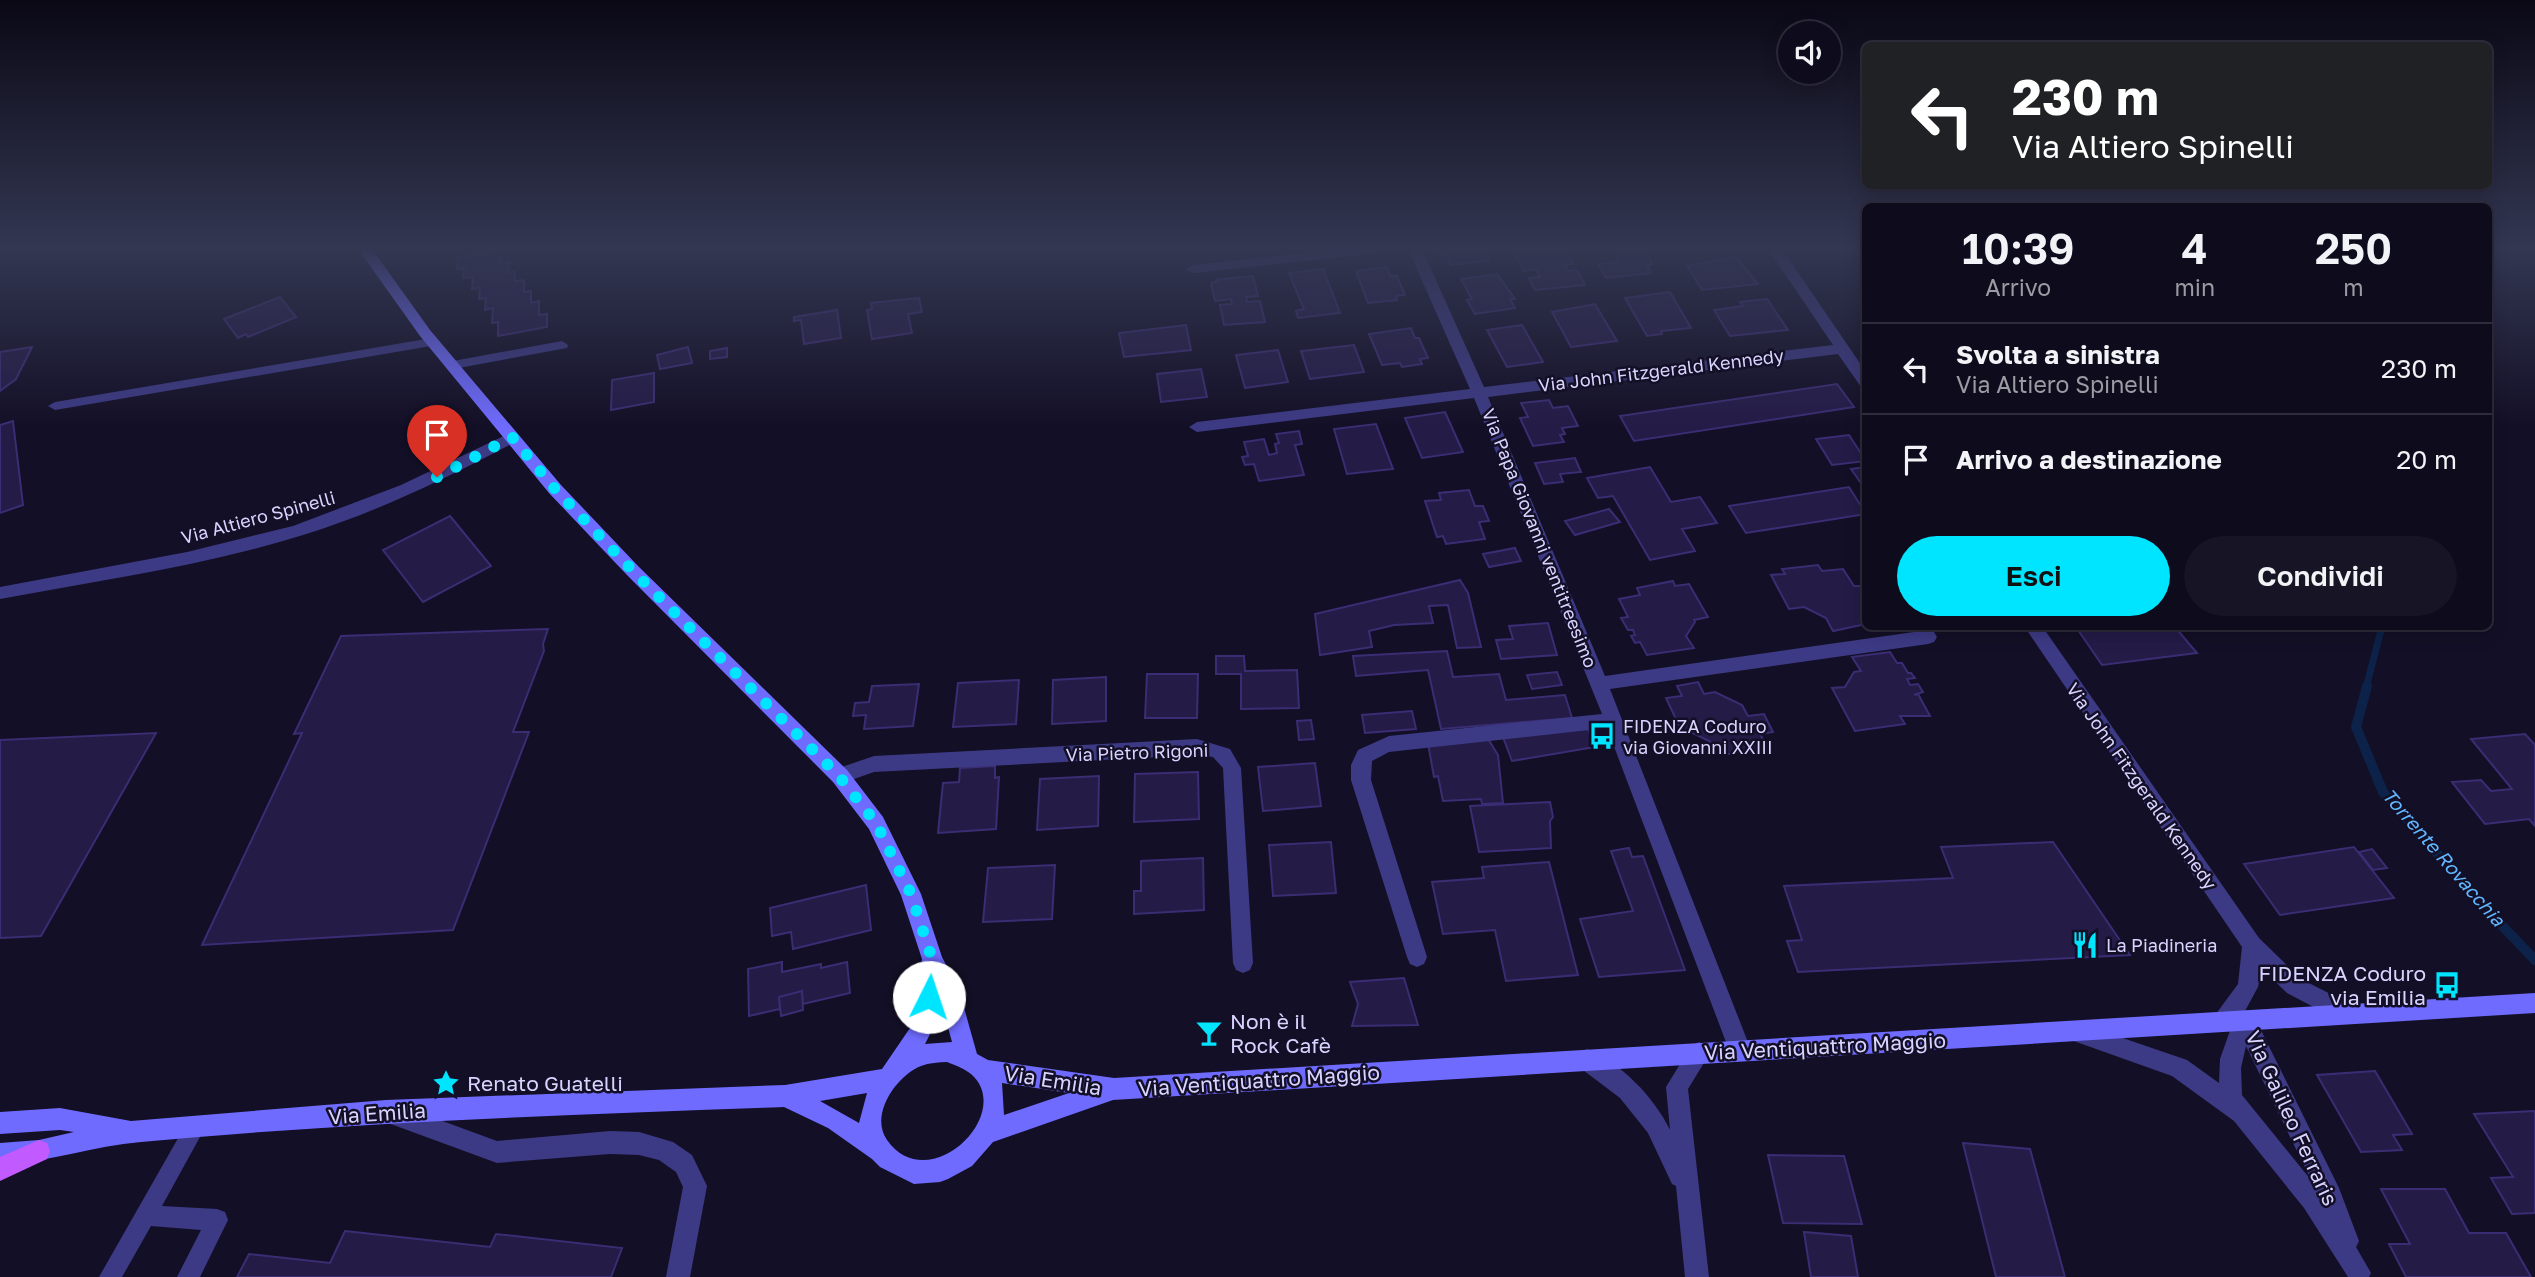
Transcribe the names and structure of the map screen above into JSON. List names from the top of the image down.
{
  "streets": {
    "main road": ["Via Ventiquattro Maggio", "Via Emilia"],
    "street": [
      "Via John Fitzgerald Kennedy",
      "Via Altiero Spinelli",
      "Via Papa Giovanni ventitreesimo",
      "Via Pietro Rigoni",
      "Via Galileo Ferraris"
    ]
  },
  "crossings": [
    ["Via John Fitzgerald Kennedy", "Via Papa Giovanni ventitreesimo"],
    ["Via John Fitzgerald Kennedy", "Via Ventiquattro Maggio"],
    ["Via Papa Giovanni ventitreesimo", "Via Ventiquattro Maggio"],
    ["Via Ventiquattro Maggio", "Via Emilia"],
    ["Via Ventiquattro Maggio", "Via Galileo Ferraris"]
  ],
  "water": ["Torrente Rovacchia"],
  "places": {
    "bus stop": ["FIDENZA Coduro via Giovanni XXIII", "FIDENZA Coduro via Emilia"],
    "restaurant": ["La Piadineria"],
    "bar": ["Non è il Rock Cafè"],
    "place": ["Renato Guatelli"]
  },
  "page": {
    "turn": ["230 m", "Via Altiero Spinelli"],
    "eta": [
      "10:39",
      "Arrivo",
      "4",
      "min",
      "250",
      "m"
    ],
    "list": [
      {
        "name": "Svolta a sinistra",
        "note": "Via Altiero Spinelli",
        "value": "230 m"
      },
      {
        "name": "Arrivo a destinazione",
        "value": "20 m"
      }
    ],
    "buttons": ["Esci", "Condividi"]
  }
}
